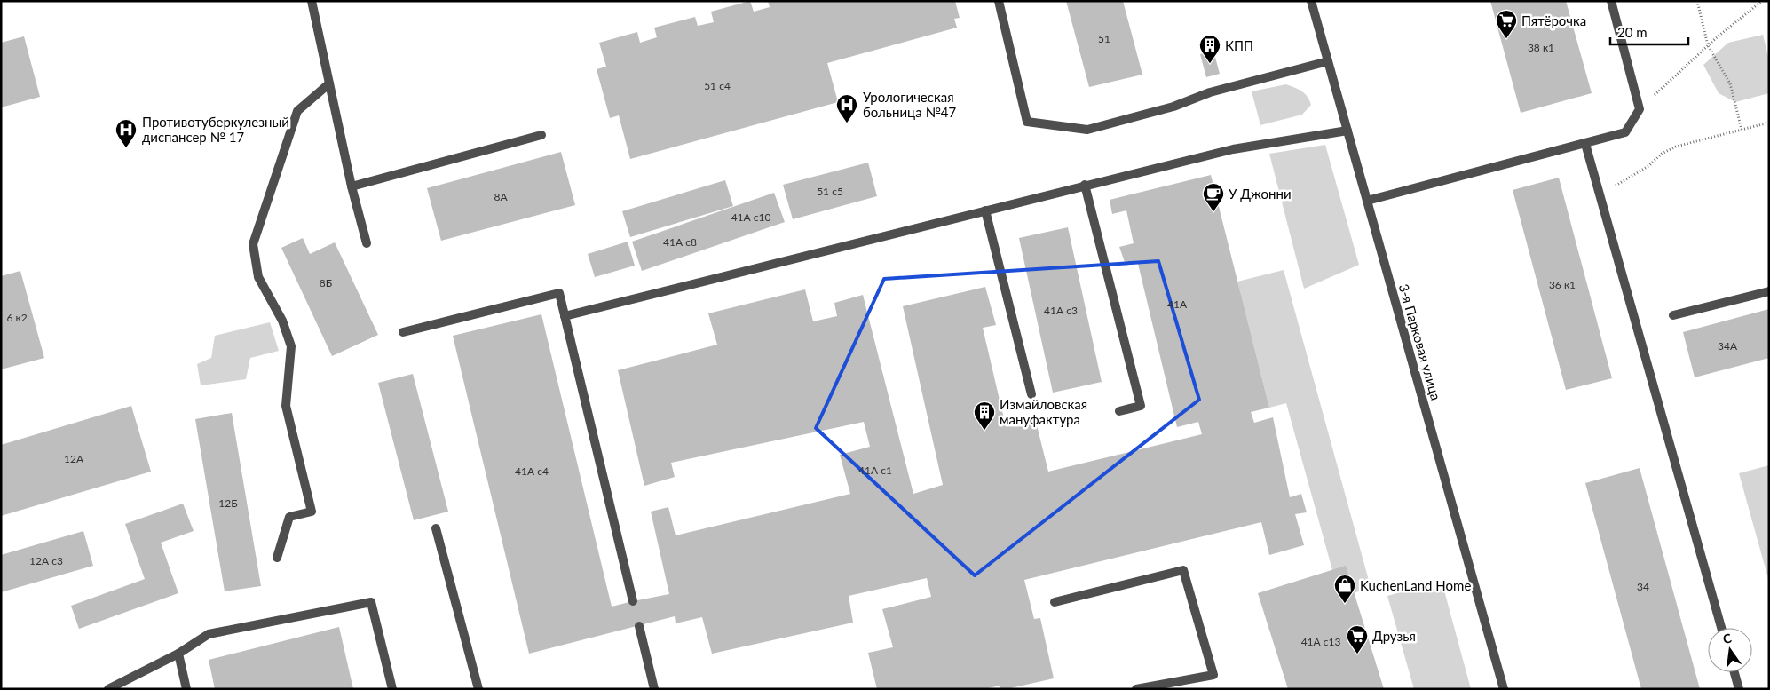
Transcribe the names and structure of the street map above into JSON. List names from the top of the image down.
{
  "streets": {
    "street": ["3-я Парковая улица"]
  },
  "places": {
    "supermarket": ["Пятёрочка", "Друзья"],
    "building": ["КПП", "Измайловская мануфактура"],
    "hospital": ["Урологическая больница №47", "Противотуберкулезный диспансер № 17"],
    "cafe": ["У Джонни"],
    "shop": ["KuchenLand Home"]
  },
  "house_numbers": [
    "51",
    "38 к1",
    "51 с4",
    "51 с5",
    "8А",
    "41А с10",
    "41А с8",
    "8Б",
    "36 к1",
    "41А",
    "41А с3",
    "6 к2",
    "34А",
    "12А",
    "41А с1",
    "41А с4",
    "12Б",
    "12А с3",
    "34",
    "41А с13"
  ],
  "scale_bar": "20 m",
  "north": "top"
}
